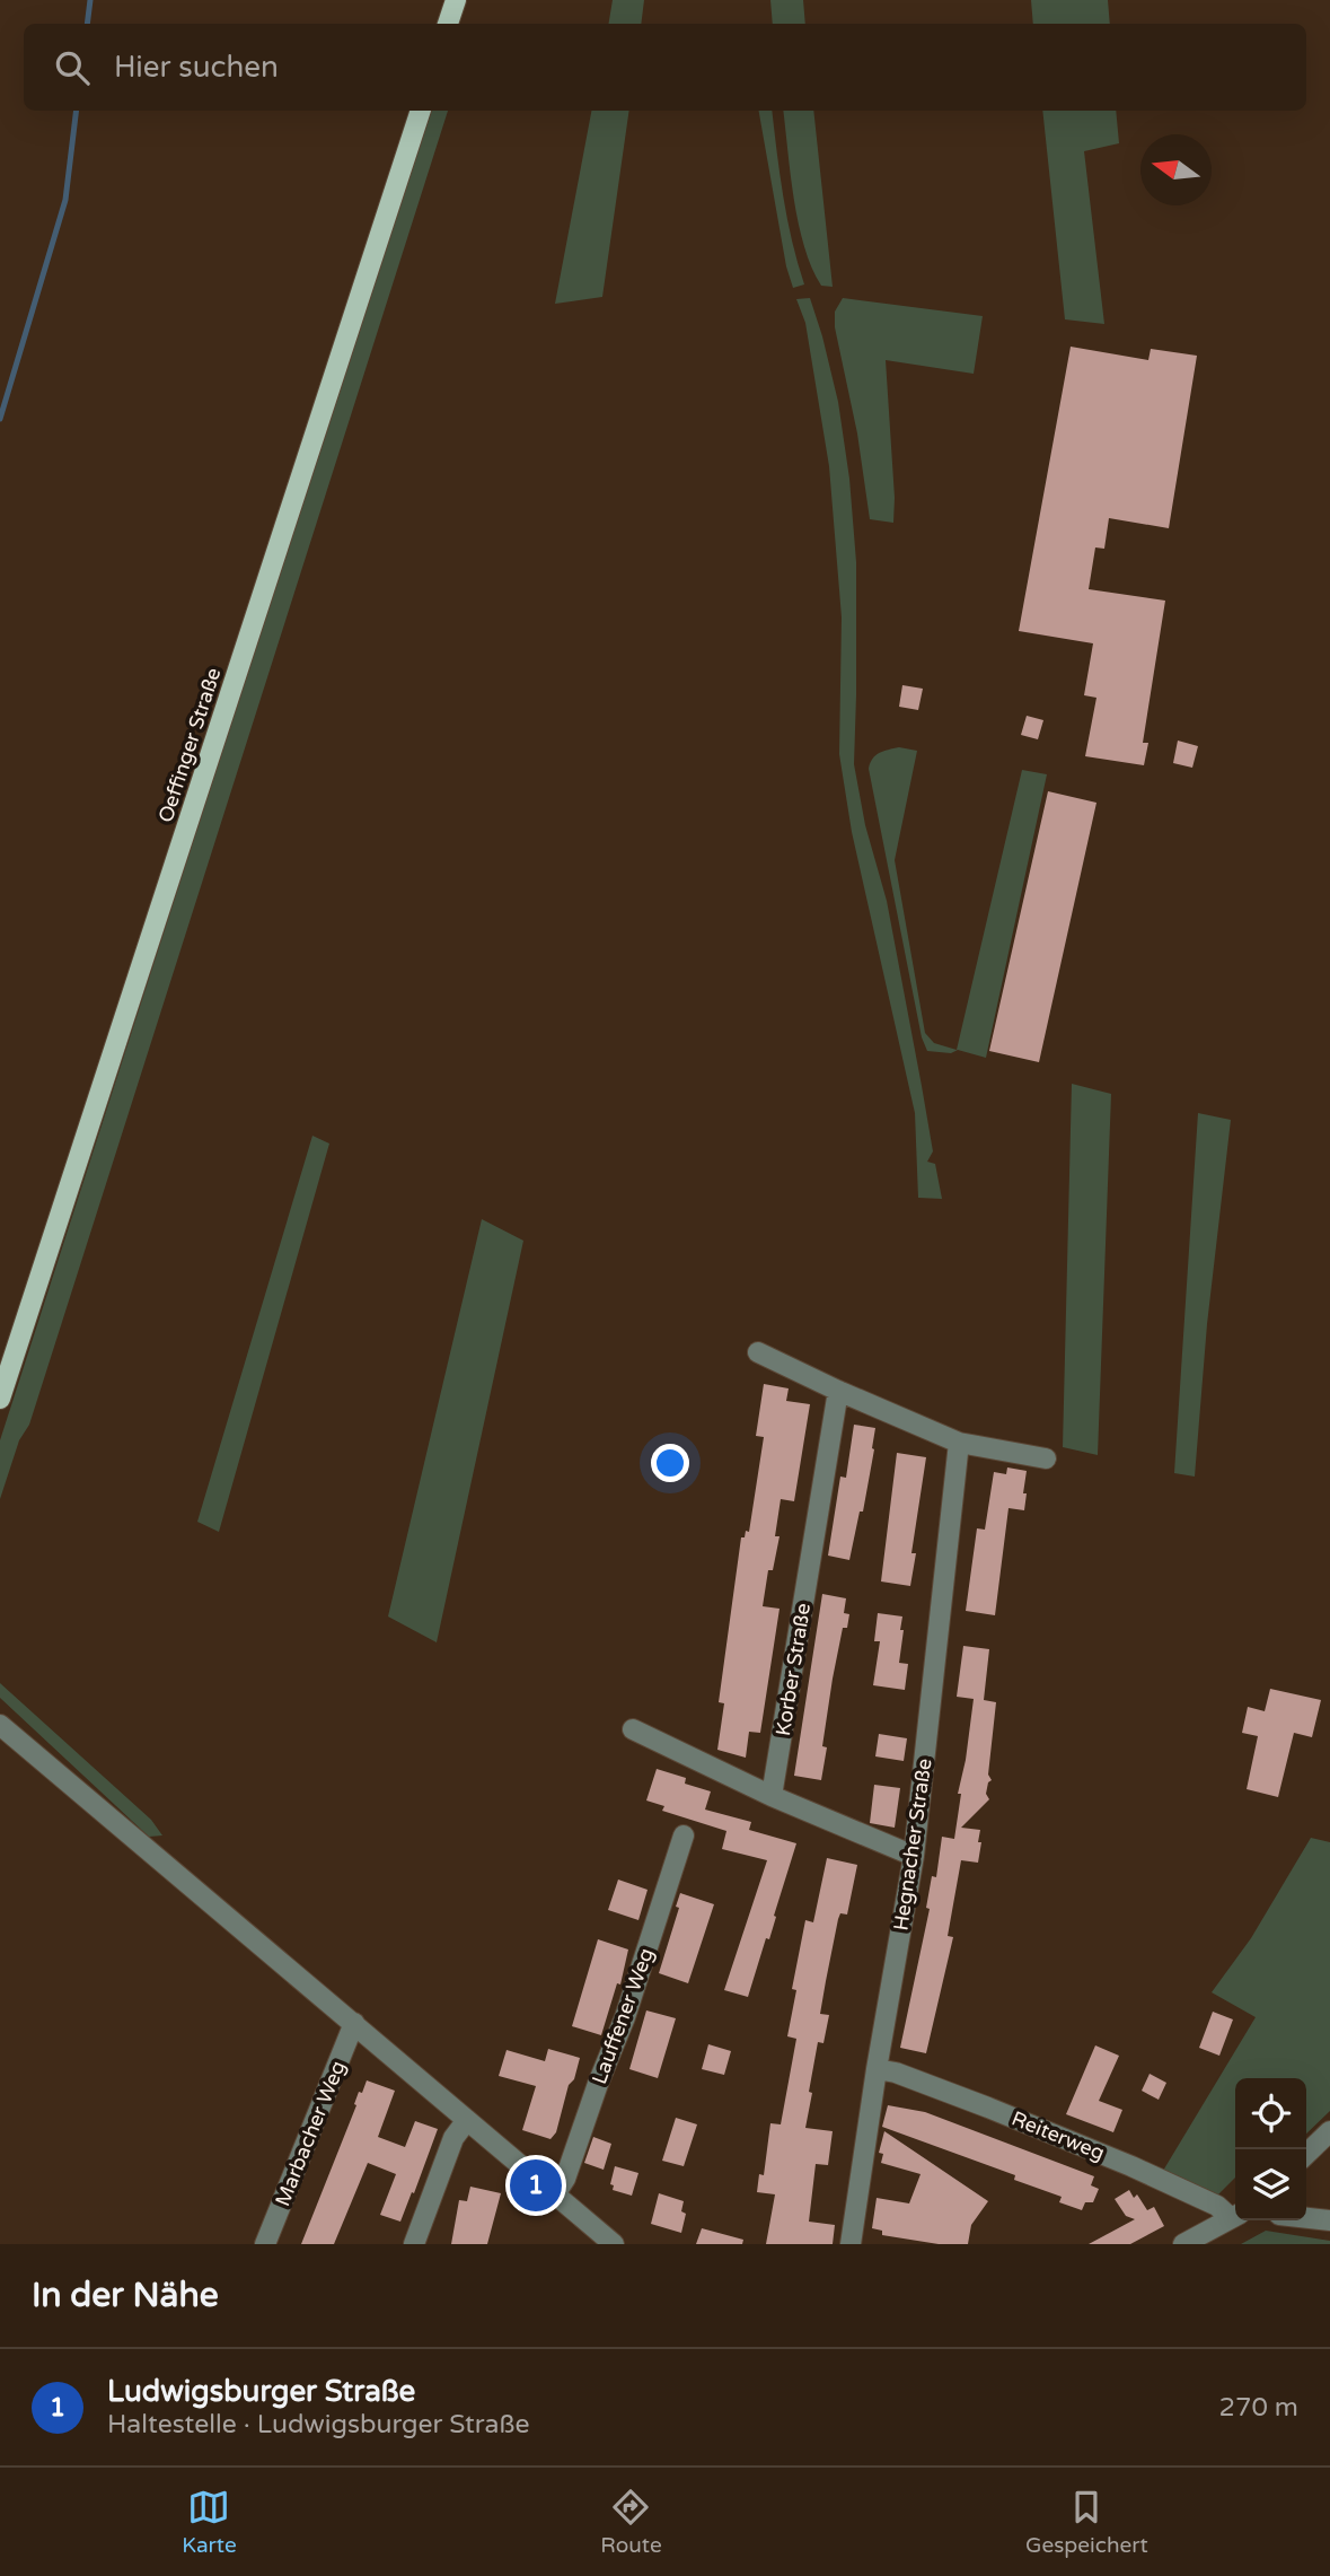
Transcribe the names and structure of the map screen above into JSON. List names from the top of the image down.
{
  "streets": {
    "main road": ["Oeffinger Straße"],
    "street": [
      "Korber Straße",
      "Hegnacher Straße",
      "Lauffener Weg",
      "Marbacher Weg",
      "Reiterweg"
    ]
  },
  "crossings": [
    ["Hegnacher Straße", "Reiterweg"]
  ],
  "north": "left",
  "page": {
    "search": "Hier suchen",
    "pins": "1",
    "heading": "In der Nähe",
    "list": [
      {
        "mark": "1",
        "name": "Ludwigsburger Straße",
        "note": "Haltestelle · Ludwigsburger Straße",
        "value": "270 m"
      }
    ],
    "nav": ["Karte", "Route", "Gespeichert"]
  }
}
